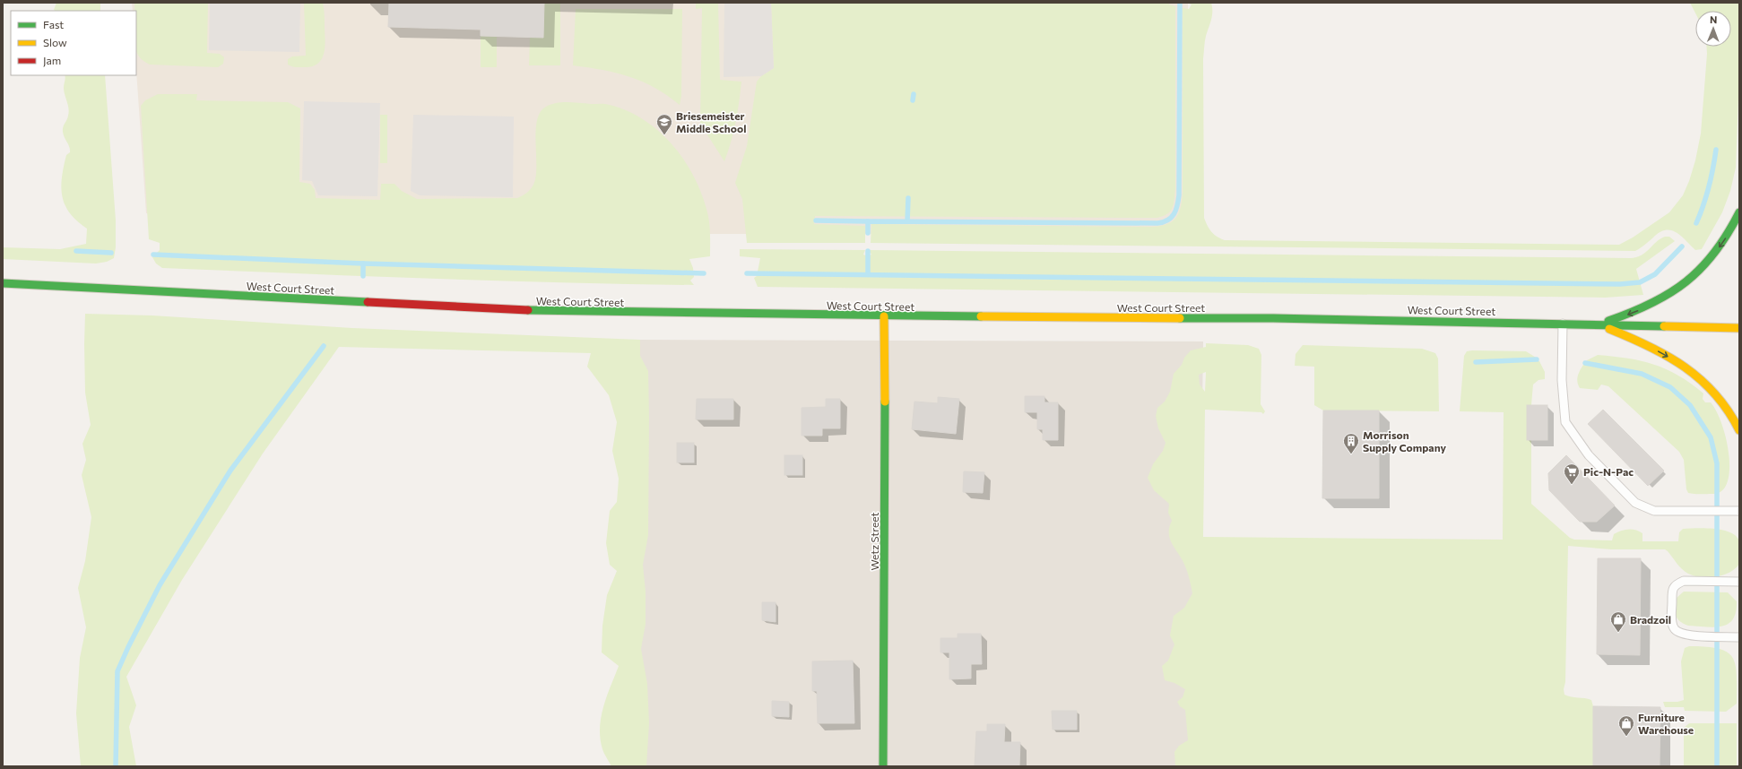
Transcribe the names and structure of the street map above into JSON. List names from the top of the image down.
{
  "streets": {
    "main road": ["West Court Street", "Wetz Street"]
  },
  "crossings": [
    ["West Court Street", "Wetz Street"]
  ],
  "places": {
    "school or university": ["Briesemeister Middle School"],
    "building": ["Morrison Supply Company"],
    "supermarket": ["Pic-N-Pac"],
    "shop": ["Bradzoil", "Furniture Warehouse"]
  },
  "legend": ["Fast", "Slow", "Jam"],
  "north": "top"
}
